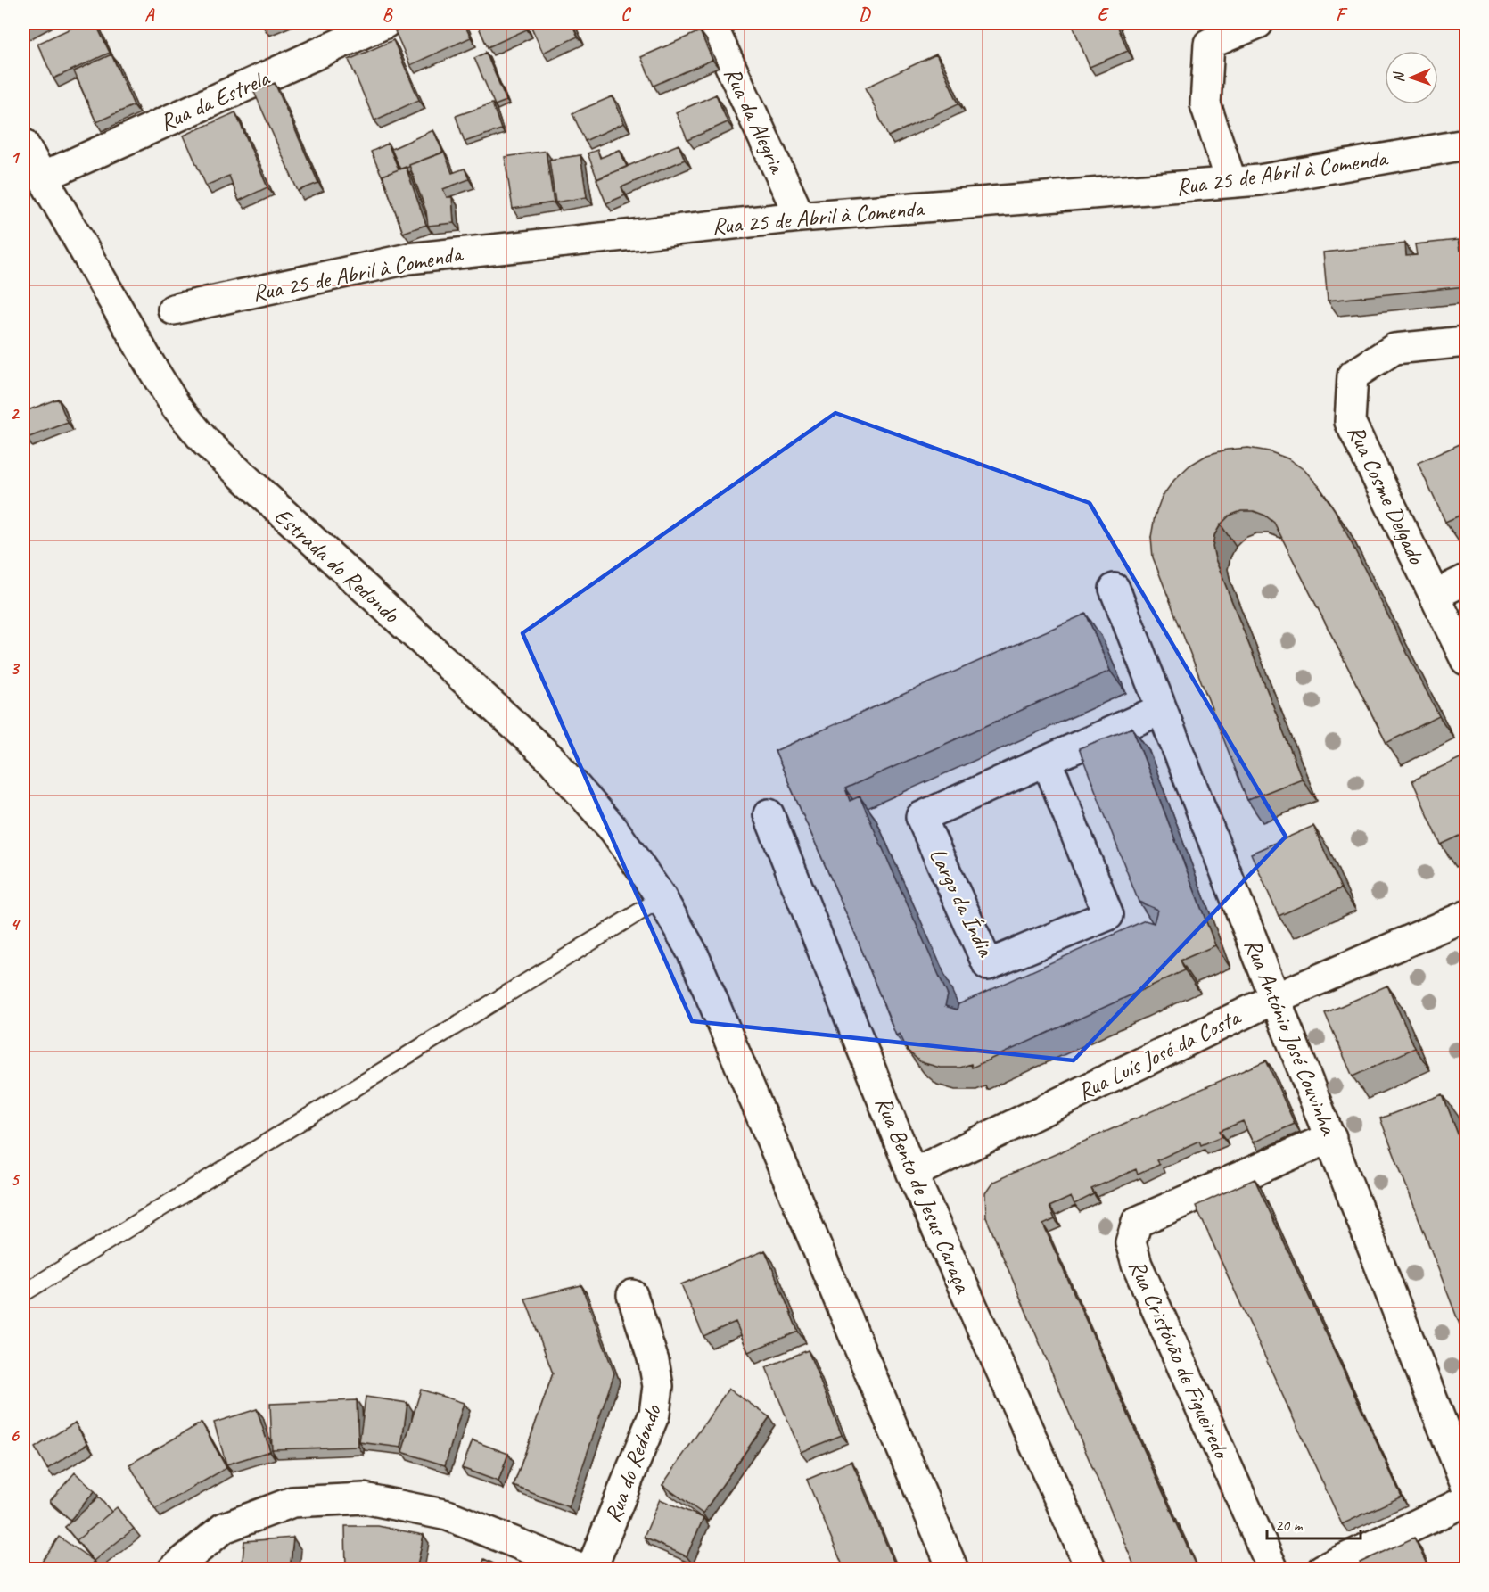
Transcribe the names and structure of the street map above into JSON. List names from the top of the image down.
{
  "streets": {
    "street": [
      "Rua da Estrela",
      "Rua da Alegria",
      "Rua 25 de Abril à Comenda",
      "Rua Cosme Delgado",
      "Estrada do Redondo",
      "Largo da Índia",
      "Rua António José Couvinha",
      "Rua Luís José da Costa",
      "Rua Bento de Jesus Caraça",
      "Rua Cristóvão de Figueiredo",
      "Rua do Redondo"
    ]
  },
  "crossings": [
    ["Rua da Estrela", "Estrada do Redondo"],
    ["Rua da Alegria", "Rua 25 de Abril à Comenda"],
    ["Largo da Índia", "Rua António José Couvinha"],
    ["Rua António José Couvinha", "Rua Luís José da Costa"],
    ["Rua António José Couvinha", "Rua Cristóvão de Figueiredo"],
    ["Rua Luís José da Costa", "Rua Bento de Jesus Caraça"]
  ],
  "scale_bar": "20 m",
  "north": "left",
  "grid": {
    "columns": [
      "A",
      "B",
      "C",
      "D",
      "E",
      "F"
    ],
    "rows": [
      "1",
      "2",
      "3",
      "4",
      "5",
      "6"
    ]
  }
}
